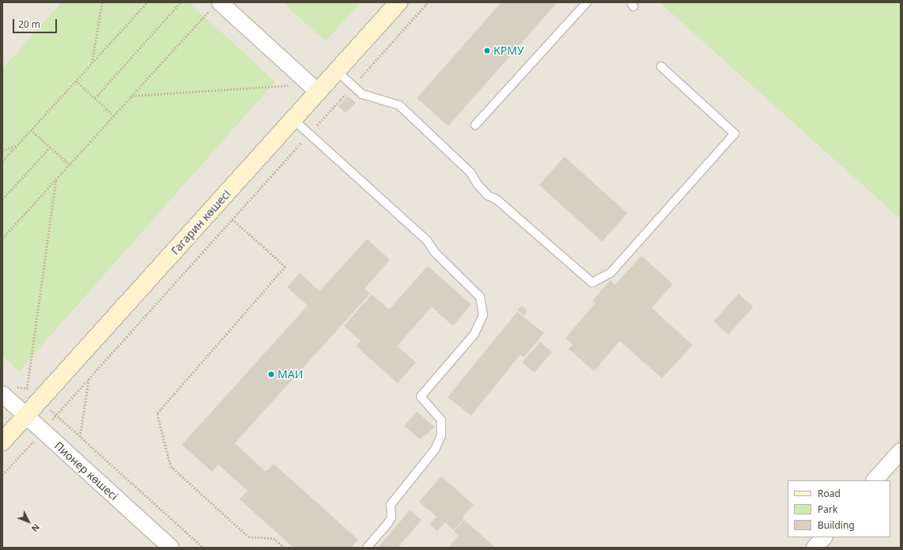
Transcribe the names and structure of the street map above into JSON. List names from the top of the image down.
{
  "streets": {
    "main road": ["Гагарин көшесі"],
    "street": ["Пионер көшесі"]
  },
  "crossings": [
    ["Гагарин көшесі", "Пионер көшесі"]
  ],
  "places": ["КРМУ", "МАИ"],
  "legend": ["Road", "Park", "Building"],
  "scale_bar": "20 m",
  "north": "bottom right"
}
